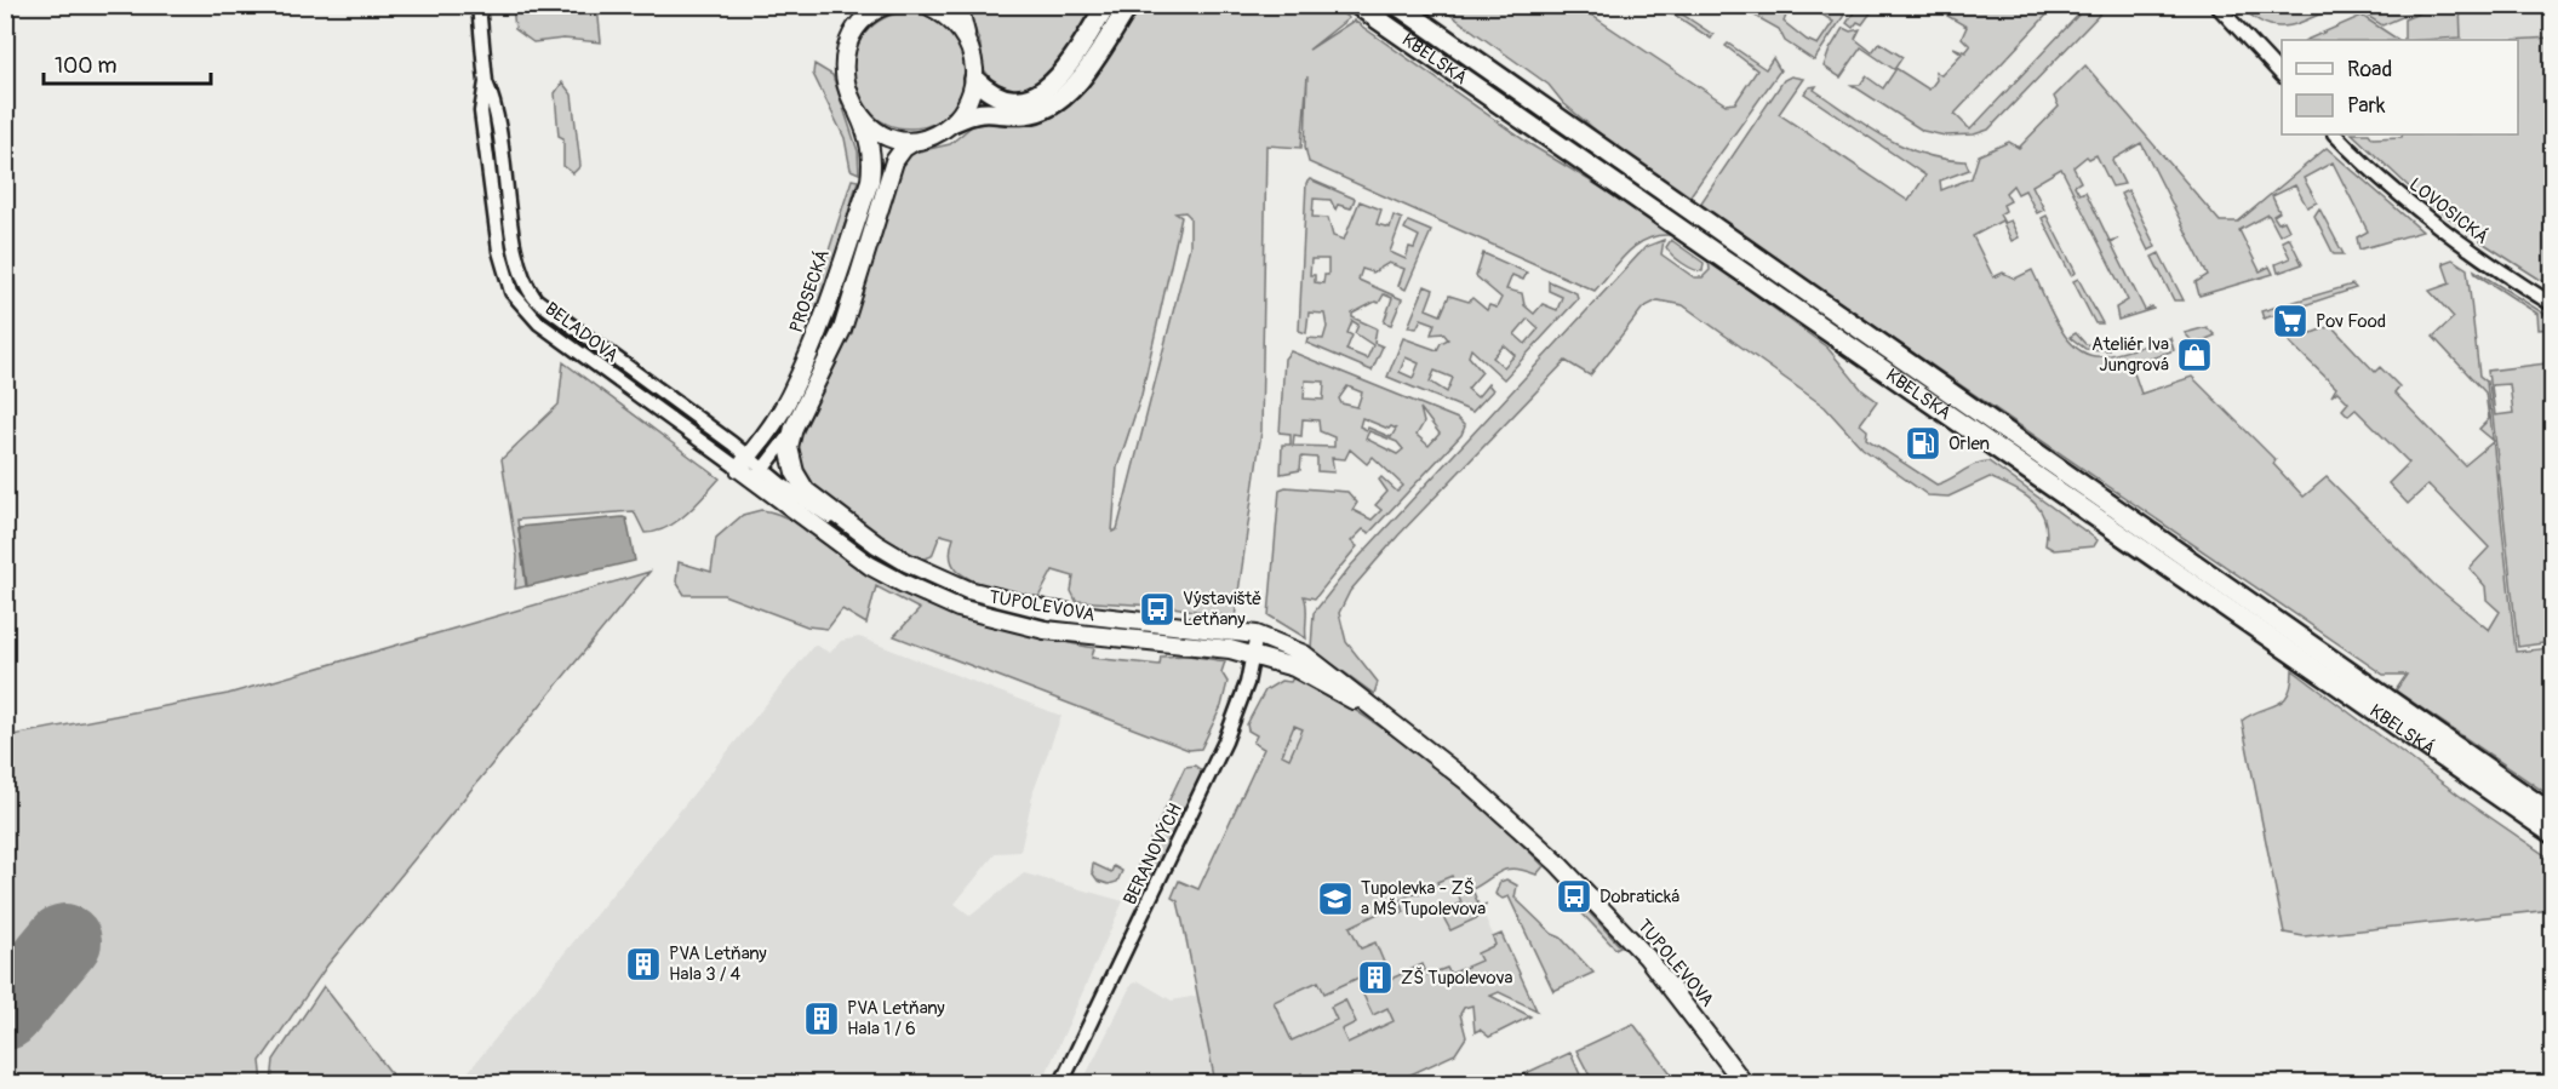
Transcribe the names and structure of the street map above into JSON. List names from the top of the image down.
{
  "streets": {
    "highway": ["KBELSKÁ"],
    "main road": ["PROSECKÁ", "TUPOLEVOVA"],
    "street": ["LOVOSICKÁ", "BELADOVA", "BERANOVÝCH"]
  },
  "crossings": [
    ["PROSECKÁ", "BELADOVA"],
    ["PROSECKÁ", "TUPOLEVOVA"],
    ["BELADOVA", "TUPOLEVOVA"],
    ["TUPOLEVOVA", "BERANOVÝCH"]
  ],
  "places": {
    "supermarket": ["Pov Food"],
    "shop": ["Ateliér Iva Jungrová"],
    "fuel station": ["Orlen"],
    "bus stop": ["Výstaviště Letňany", "Dobratická"],
    "school or university": ["Tupolevka - ZŠ a MŠ Tupolevova"],
    "building": ["PVA Letňany Hala 3 / 4", "ZŠ Tupolevova", "PVA Letňany Hala 1 / 6"]
  },
  "legend": ["Road", "Park"],
  "scale_bar": "100 m"
}
